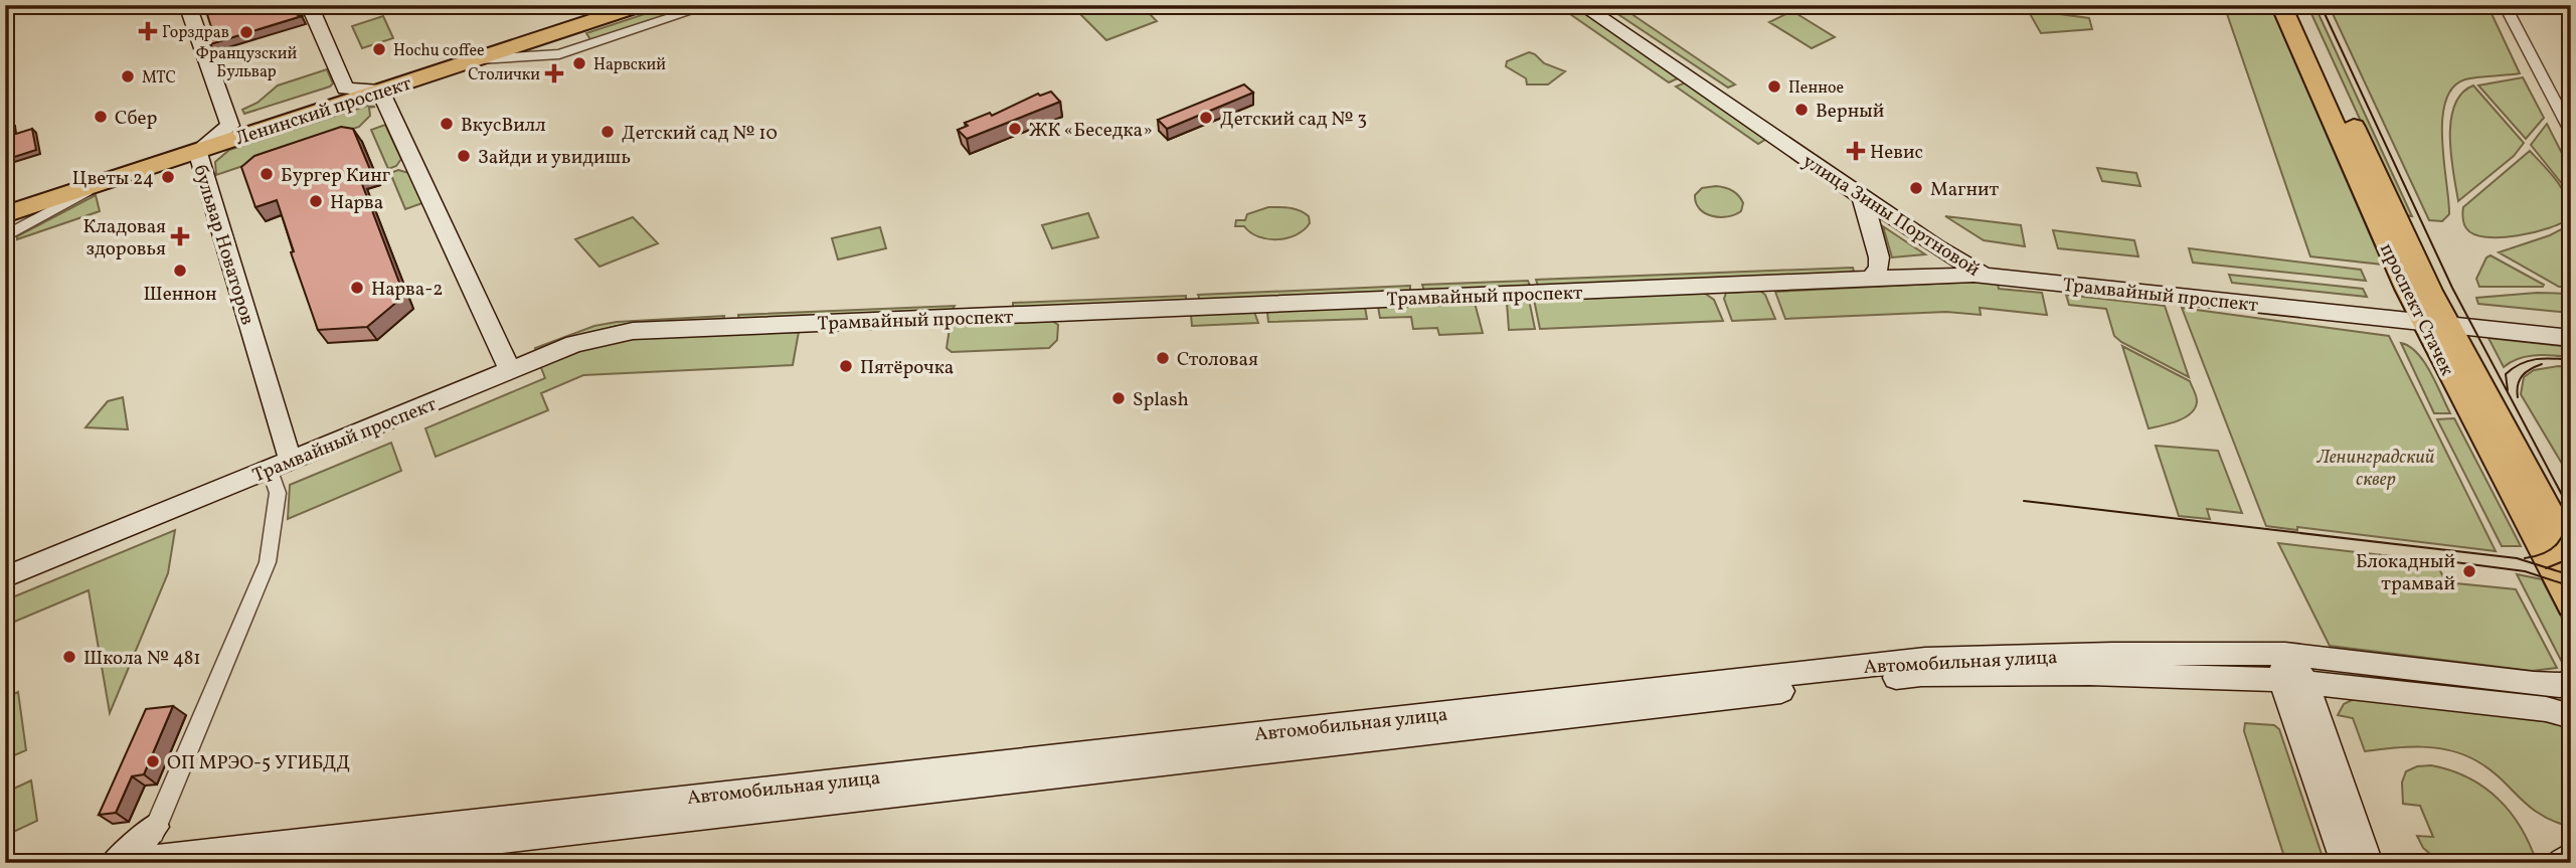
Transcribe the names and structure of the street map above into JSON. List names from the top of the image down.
{
  "streets": {
    "main road": [
      "Ленинский проспект",
      "улица Зины Портновой",
      "бульвар Новаторов",
      "Трамвайный проспект",
      "проспект Стачек",
      "Автомобильная улица"
    ]
  },
  "crossings": [
    ["Ленинский проспект", "бульвар Новаторов"],
    ["улица Зины Портновой", "Трамвайный проспект"],
    ["бульвар Новаторов", "Трамвайный проспект"],
    ["Трамвайный проспект", "проспект Стачек"]
  ],
  "parks": ["Ленинградский сквер"],
  "places": {
    "health": [
      "Горздрав",
      "Столички",
      "Невис",
      "Кладовая здоровья"
    ],
    "other": [
      "Французский Бульвар",
      "Hochu coffee",
      "Нарвский",
      "МТС",
      "Пенное",
      "Верный",
      "Сбер",
      "Детский сад № 3",
      "ВкусВилл",
      "ЖК «Беседка»",
      "Детский сад № 10",
      "Зайди и увидишь",
      "Бургер Кинг",
      "Цветы 24",
      "Магнит",
      "Нарва",
      "Шеннон",
      "Нарва-2",
      "Столовая",
      "Пятёрочка",
      "Splash",
      "Блокадный трамвай",
      "Школа № 481",
      "ОП МРЭО-5 УГИБДД"
    ]
  }
}
